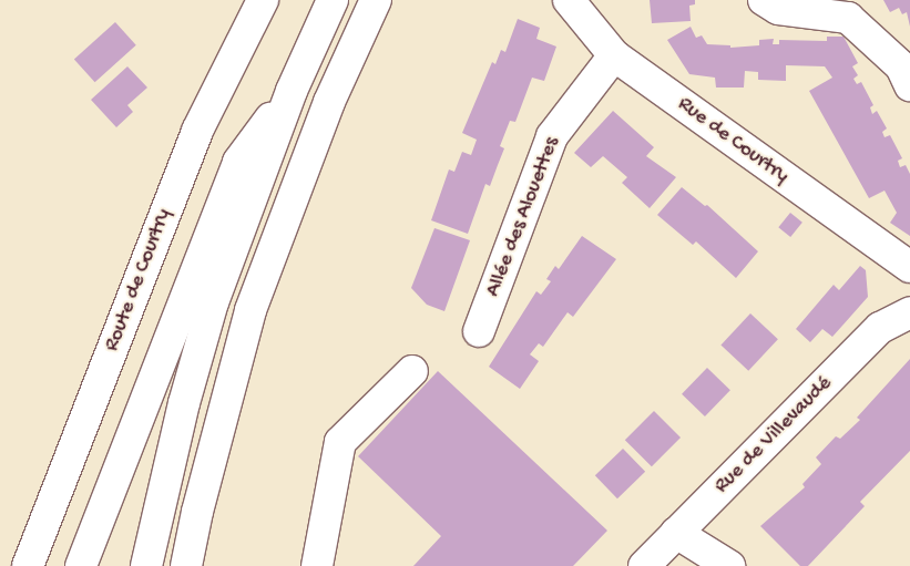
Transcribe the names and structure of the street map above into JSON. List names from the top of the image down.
{
  "streets": {
    "main road": [
      "Rue de Courtry",
      "Allée des Alouettes",
      "Route de Courtry",
      "Rue de Villevaudé"
    ]
  },
  "crossings": [
    ["Rue de Courtry", "Allée des Alouettes"]
  ]
}
